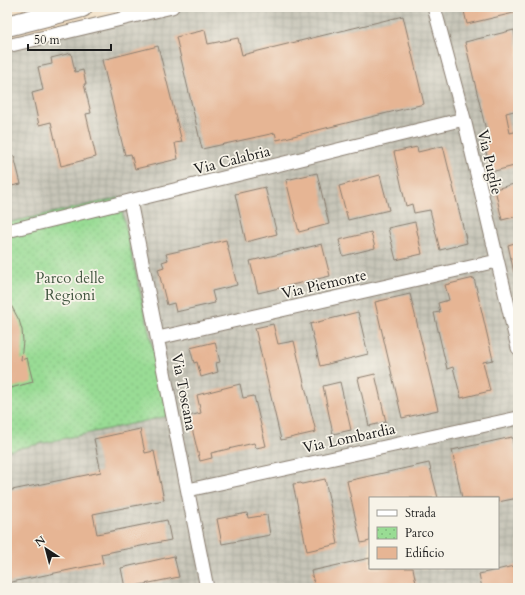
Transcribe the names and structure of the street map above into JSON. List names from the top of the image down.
{
  "streets": {
    "street": [
      "Via Calabria",
      "Via Puglie",
      "Via Piemonte",
      "Via Toscana",
      "Via Lombardia"
    ]
  },
  "crossings": [
    ["Via Calabria", "Via Puglie"],
    ["Via Calabria", "Via Toscana"],
    ["Via Puglie", "Via Piemonte"],
    ["Via Piemonte", "Via Toscana"],
    ["Via Toscana", "Via Lombardia"]
  ],
  "parks": ["Parco delle Regioni"],
  "legend": ["Strada", "Parco", "Edificio"],
  "scale_bar": "50 m",
  "north": "top left"
}
